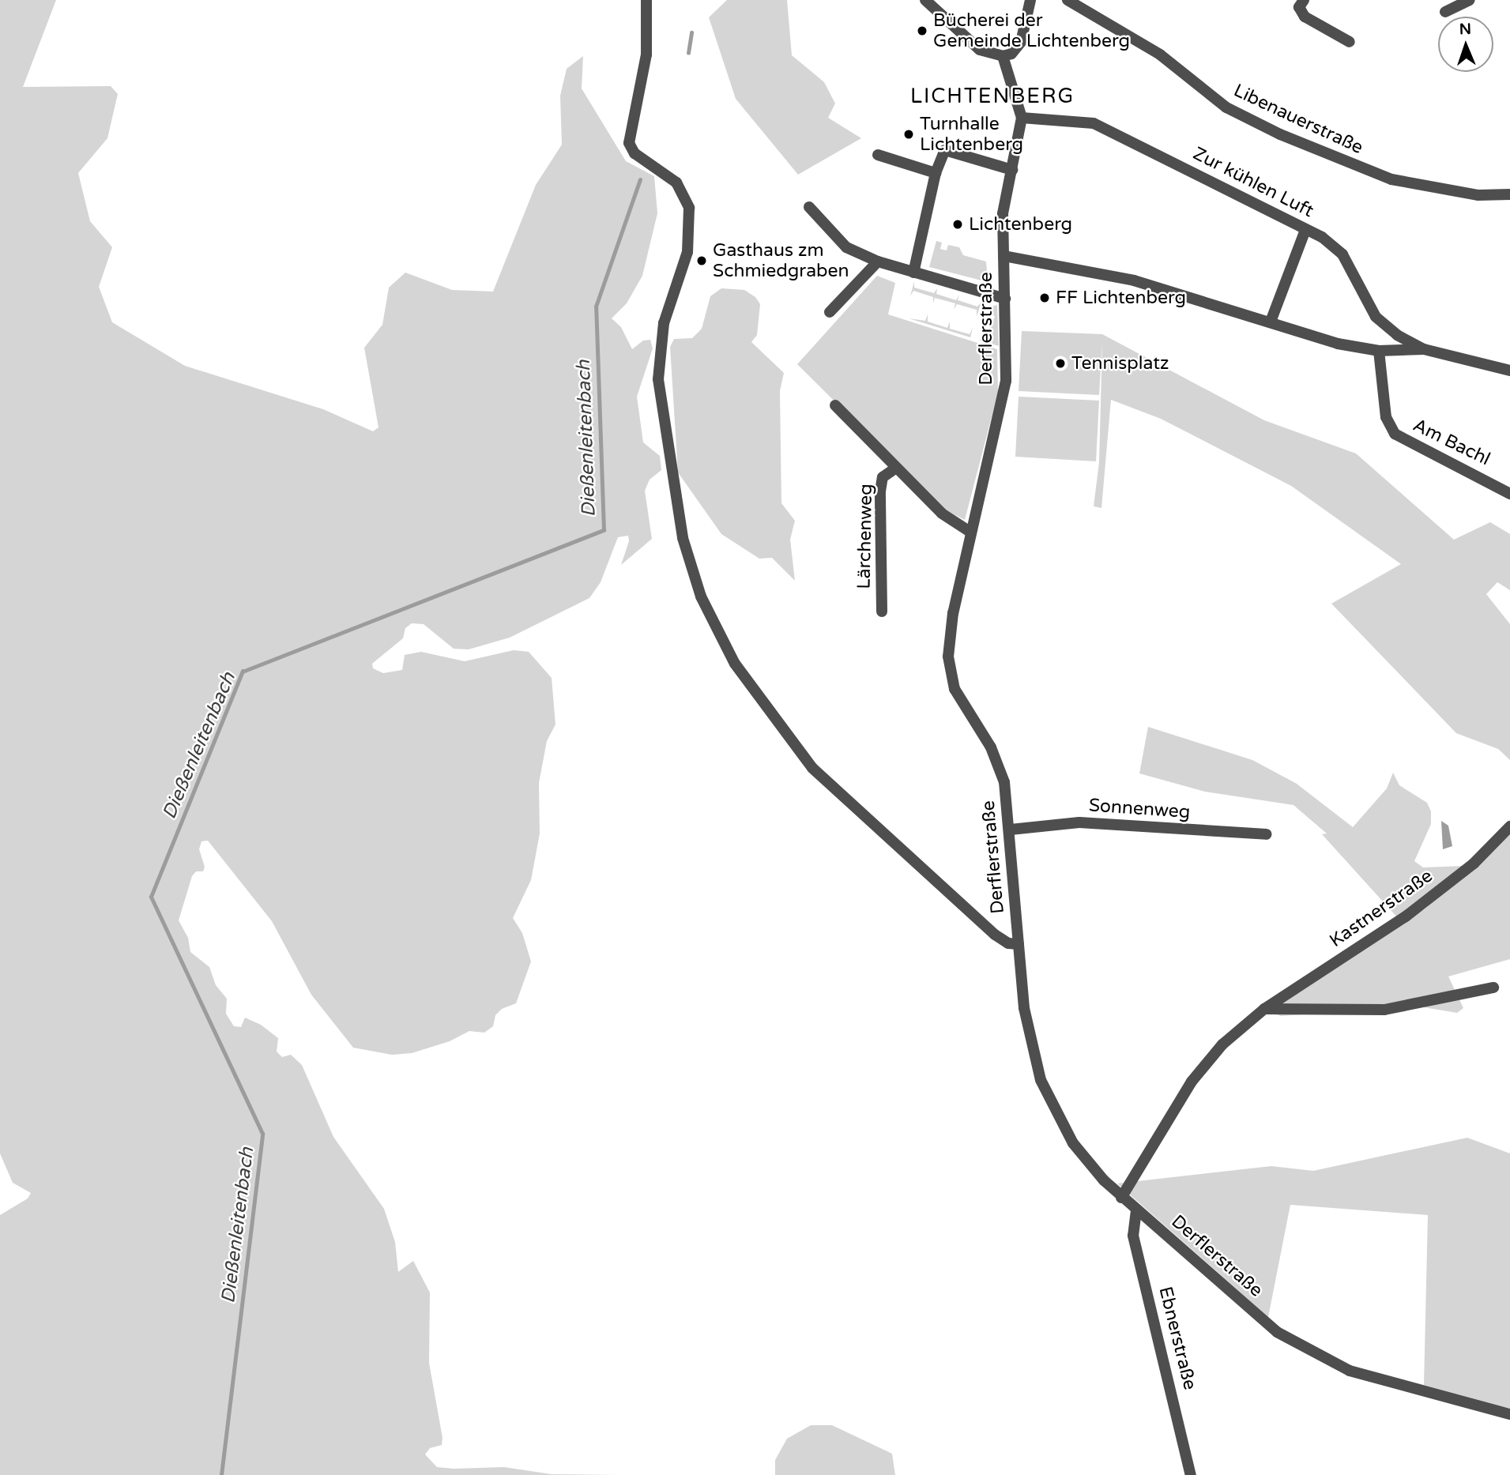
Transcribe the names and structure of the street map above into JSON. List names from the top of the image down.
{
  "streets": {
    "street": [
      "Libenauerstraße",
      "Zur kühlen Luft",
      "Derflerstraße",
      "Am Bachl",
      "Lärchenweg",
      "Sonnenweg",
      "Kastnerstraße",
      "Ebnerstraße"
    ]
  },
  "crossings": [
    ["Zur kühlen Luft", "Derflerstraße"],
    ["Derflerstraße", "Lärchenweg"],
    ["Derflerstraße", "Sonnenweg"],
    ["Derflerstraße", "Kastnerstraße"],
    ["Derflerstraße", "Ebnerstraße"]
  ],
  "districts": ["LICHTENBERG"],
  "water": ["Dießenleitenbach"],
  "places": [
    "Bücherei der Gemeinde Lichtenberg",
    "Turnhalle Lichtenberg",
    "Lichtenberg",
    "Gasthaus zm Schmiedgraben",
    "FF Lichtenberg",
    "Tennisplatz"
  ],
  "north": "top"
}
